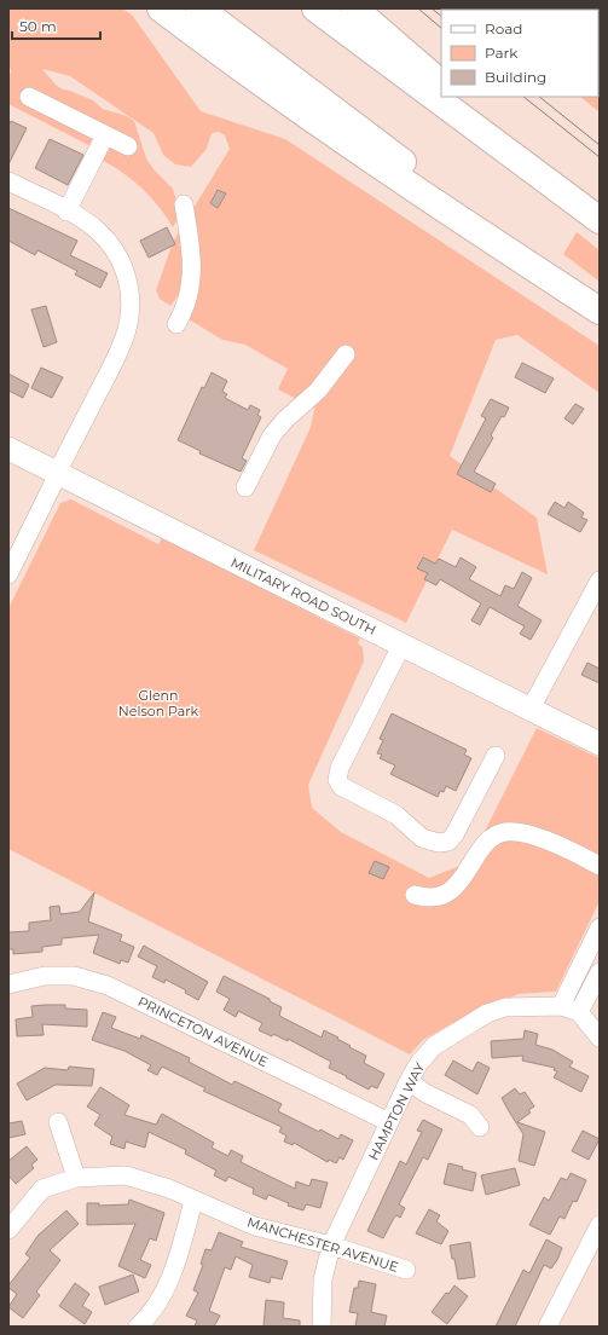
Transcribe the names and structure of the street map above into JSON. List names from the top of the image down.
{
  "streets": {
    "main road": ["MILITARY ROAD SOUTH"],
    "street": ["PRINCETON AVENUE", "HAMPTON WAY", "MANCHESTER AVENUE"]
  },
  "crossings": [
    ["PRINCETON AVENUE", "HAMPTON WAY"],
    ["HAMPTON WAY", "MANCHESTER AVENUE"]
  ],
  "parks": ["Glenn Nelson Park"],
  "legend": ["Road", "Park", "Building"],
  "scale_bar": "50 m"
}
